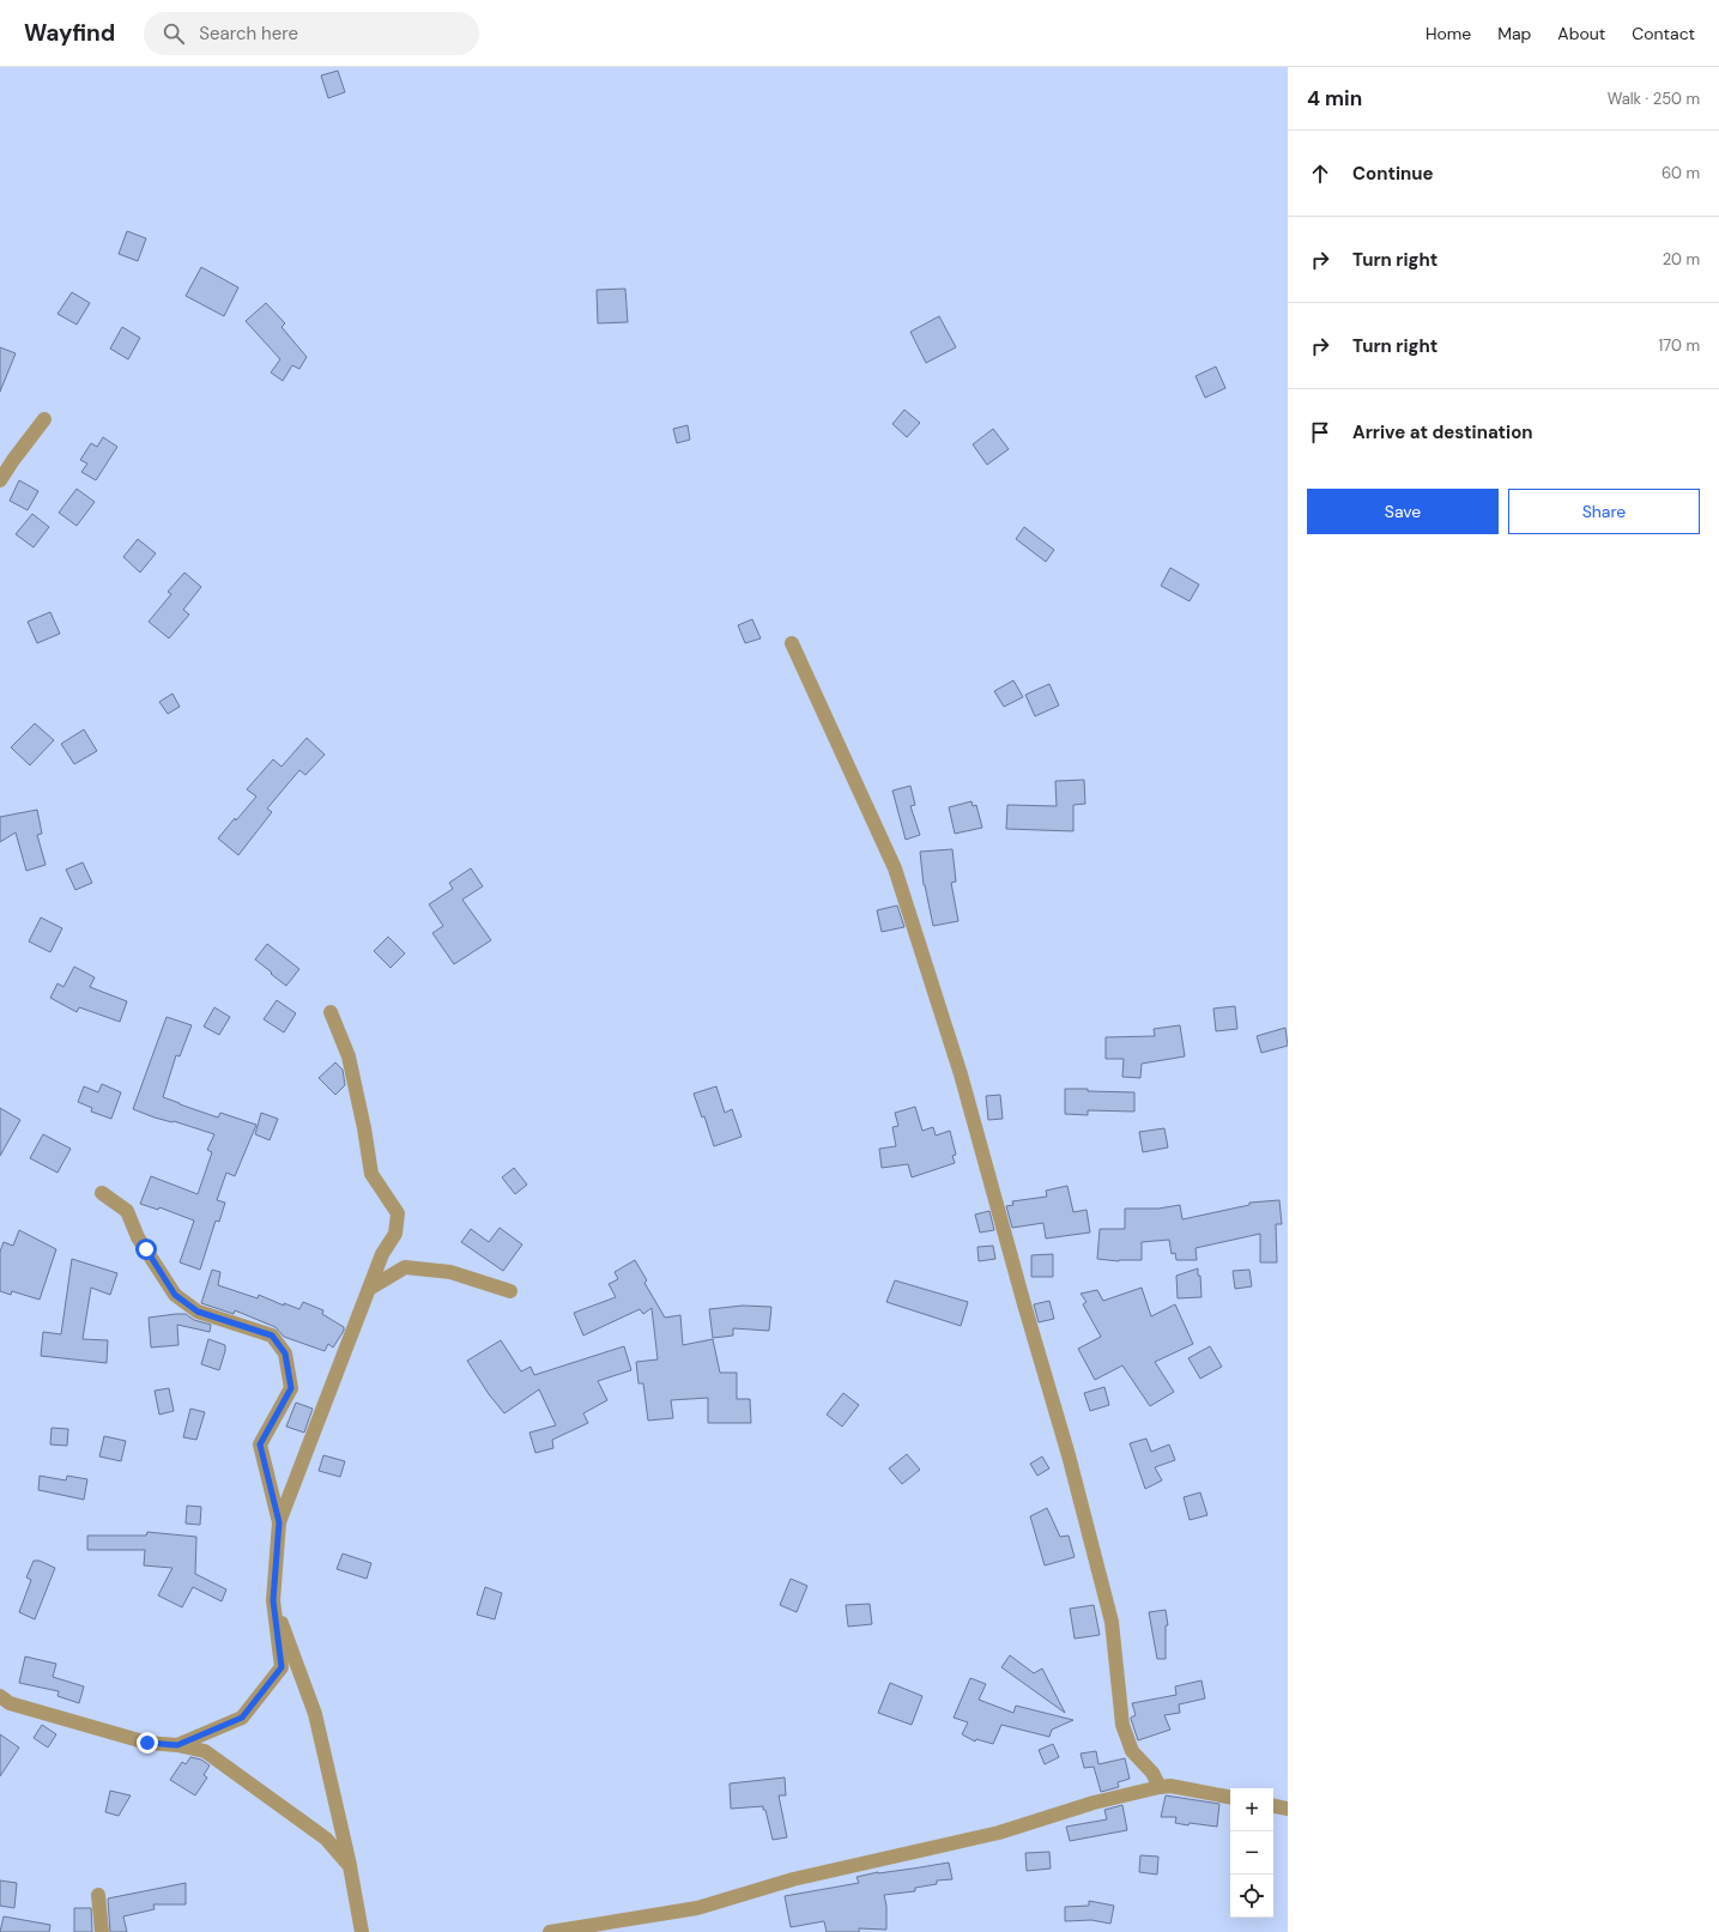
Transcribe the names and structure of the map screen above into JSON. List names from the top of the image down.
{
  "page": {
    "header": "Wayfind",
    "search": "Search here",
    "nav": [
      "Home",
      "Map",
      "About",
      "Contact"
    ],
    "heading": ["4 min", "Walk · 250 m"],
    "list": [
      ["Continue", "60 m"],
      ["Turn right", "20 m"],
      ["Turn right", "170 m"],
      "Arrive at destination"
    ],
    "buttons": ["Save", "Share"],
    "map_buttons": ["+", "−"]
  }
}
